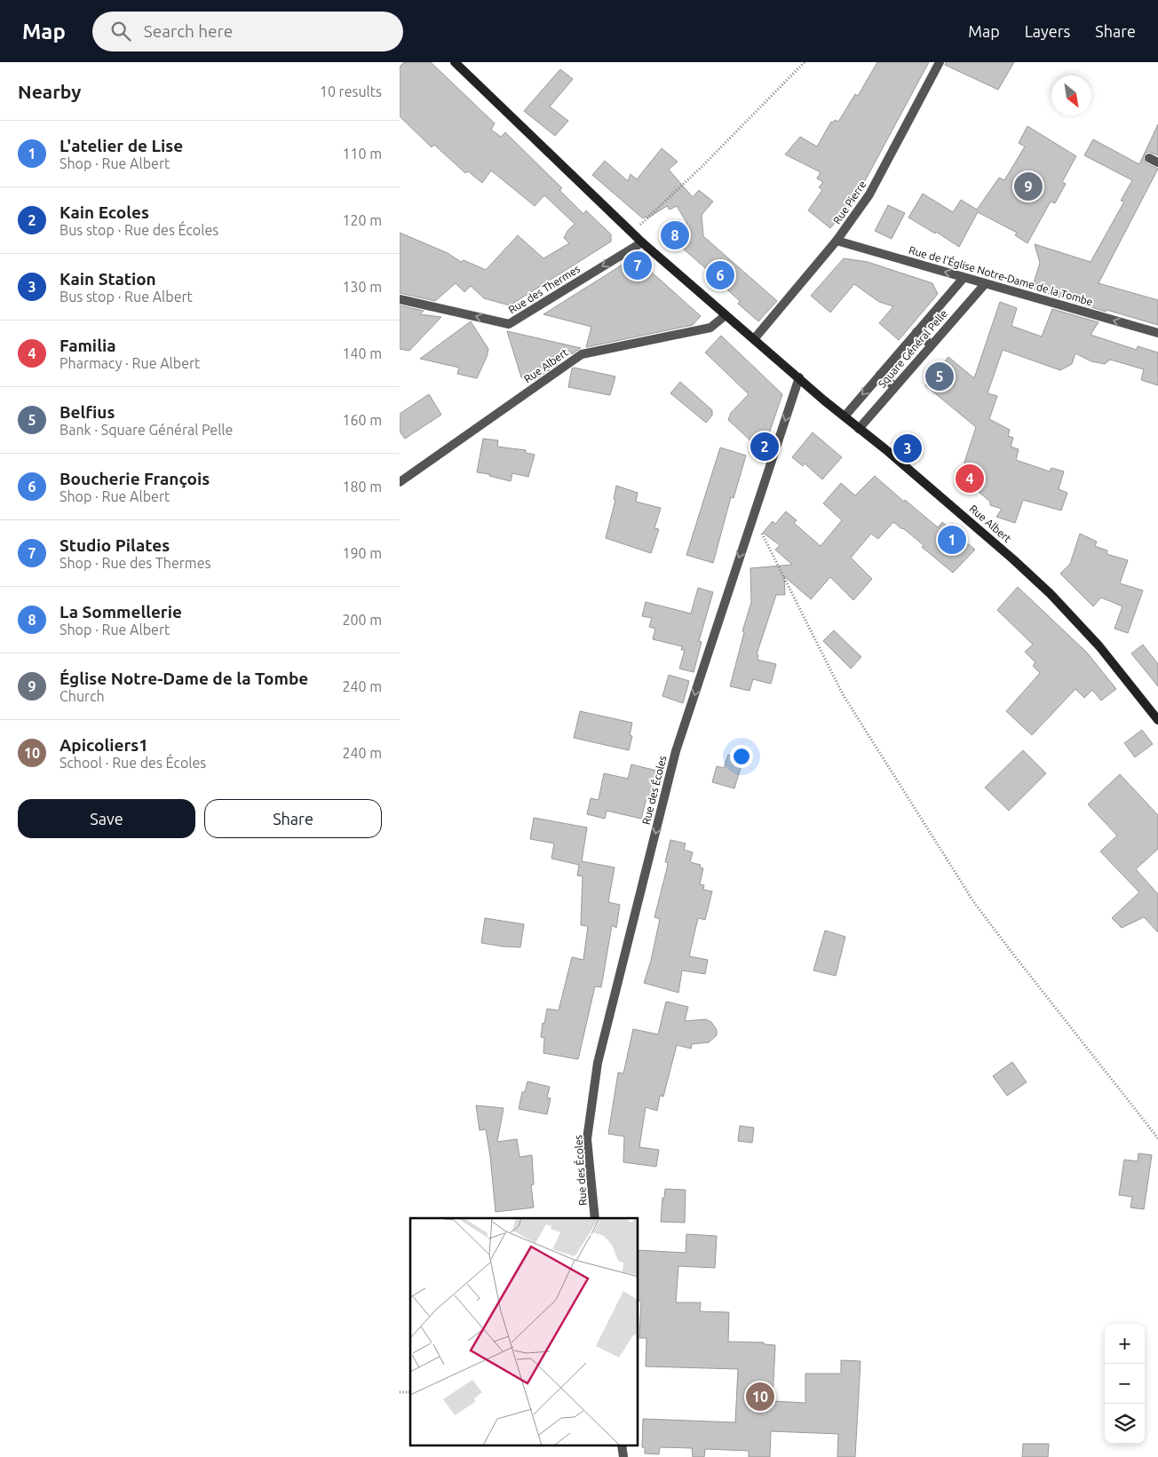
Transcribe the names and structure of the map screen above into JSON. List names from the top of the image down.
{
  "streets": {
    "street": [
      "Rue Pierre",
      "Rue de l’Église Notre-Dame de la Tombe",
      "Rue des Thermes",
      "Square Général Pelle",
      "Rue Albert",
      "Rue des Écoles"
    ]
  },
  "crossings": [
    ["Rue Pierre", "Rue de l’Église Notre-Dame de la Tombe"],
    ["Rue Pierre", "Rue Albert"],
    ["Rue de l’Église Notre-Dame de la Tombe", "Square Général Pelle"],
    ["Rue des Thermes", "Rue Albert"],
    ["Square Général Pelle", "Rue Albert"],
    ["Rue Albert", "Rue des Écoles"]
  ],
  "one_way": ["Rue de l’Église Notre-Dame de la Tombe", "Rue des Thermes", "Rue des Écoles"],
  "north": "bottom right",
  "page": {
    "header": "Map",
    "search": "Search here",
    "nav": ["Map", "Layers", "Share"],
    "heading": ["Nearby", "10 results"],
    "list": [
      {
        "mark": "1",
        "name": "L'atelier de Lise",
        "note": "Shop · Rue Albert",
        "value": "110 m"
      },
      {
        "mark": "2",
        "name": "Kain Ecoles",
        "note": "Bus stop · Rue des Écoles",
        "value": "120 m"
      },
      {
        "mark": "3",
        "name": "Kain Station",
        "note": "Bus stop · Rue Albert",
        "value": "130 m"
      },
      {
        "mark": "4",
        "name": "Familia",
        "note": "Pharmacy · Rue Albert",
        "value": "140 m"
      },
      {
        "mark": "5",
        "name": "Belfius",
        "note": "Bank · Square Général Pelle",
        "value": "160 m"
      },
      {
        "mark": "6",
        "name": "Boucherie François",
        "note": "Shop · Rue Albert",
        "value": "180 m"
      },
      {
        "mark": "7",
        "name": "Studio Pilates",
        "note": "Shop · Rue des Thermes",
        "value": "190 m"
      },
      {
        "mark": "8",
        "name": "La Sommellerie",
        "note": "Shop · Rue Albert",
        "value": "200 m"
      },
      {
        "mark": "9",
        "name": "Église Notre-Dame de la Tombe",
        "note": "Church",
        "value": "240 m"
      },
      {
        "mark": "10",
        "name": "Apicoliers1",
        "note": "School · Rue des Écoles",
        "value": "240 m"
      }
    ],
    "pins": [
      "9",
      "8",
      "7",
      "6",
      "5",
      "2",
      "3",
      "4",
      "1",
      "10"
    ],
    "buttons": ["Save", "Share"],
    "map_buttons": ["+", "−"]
  }
}
